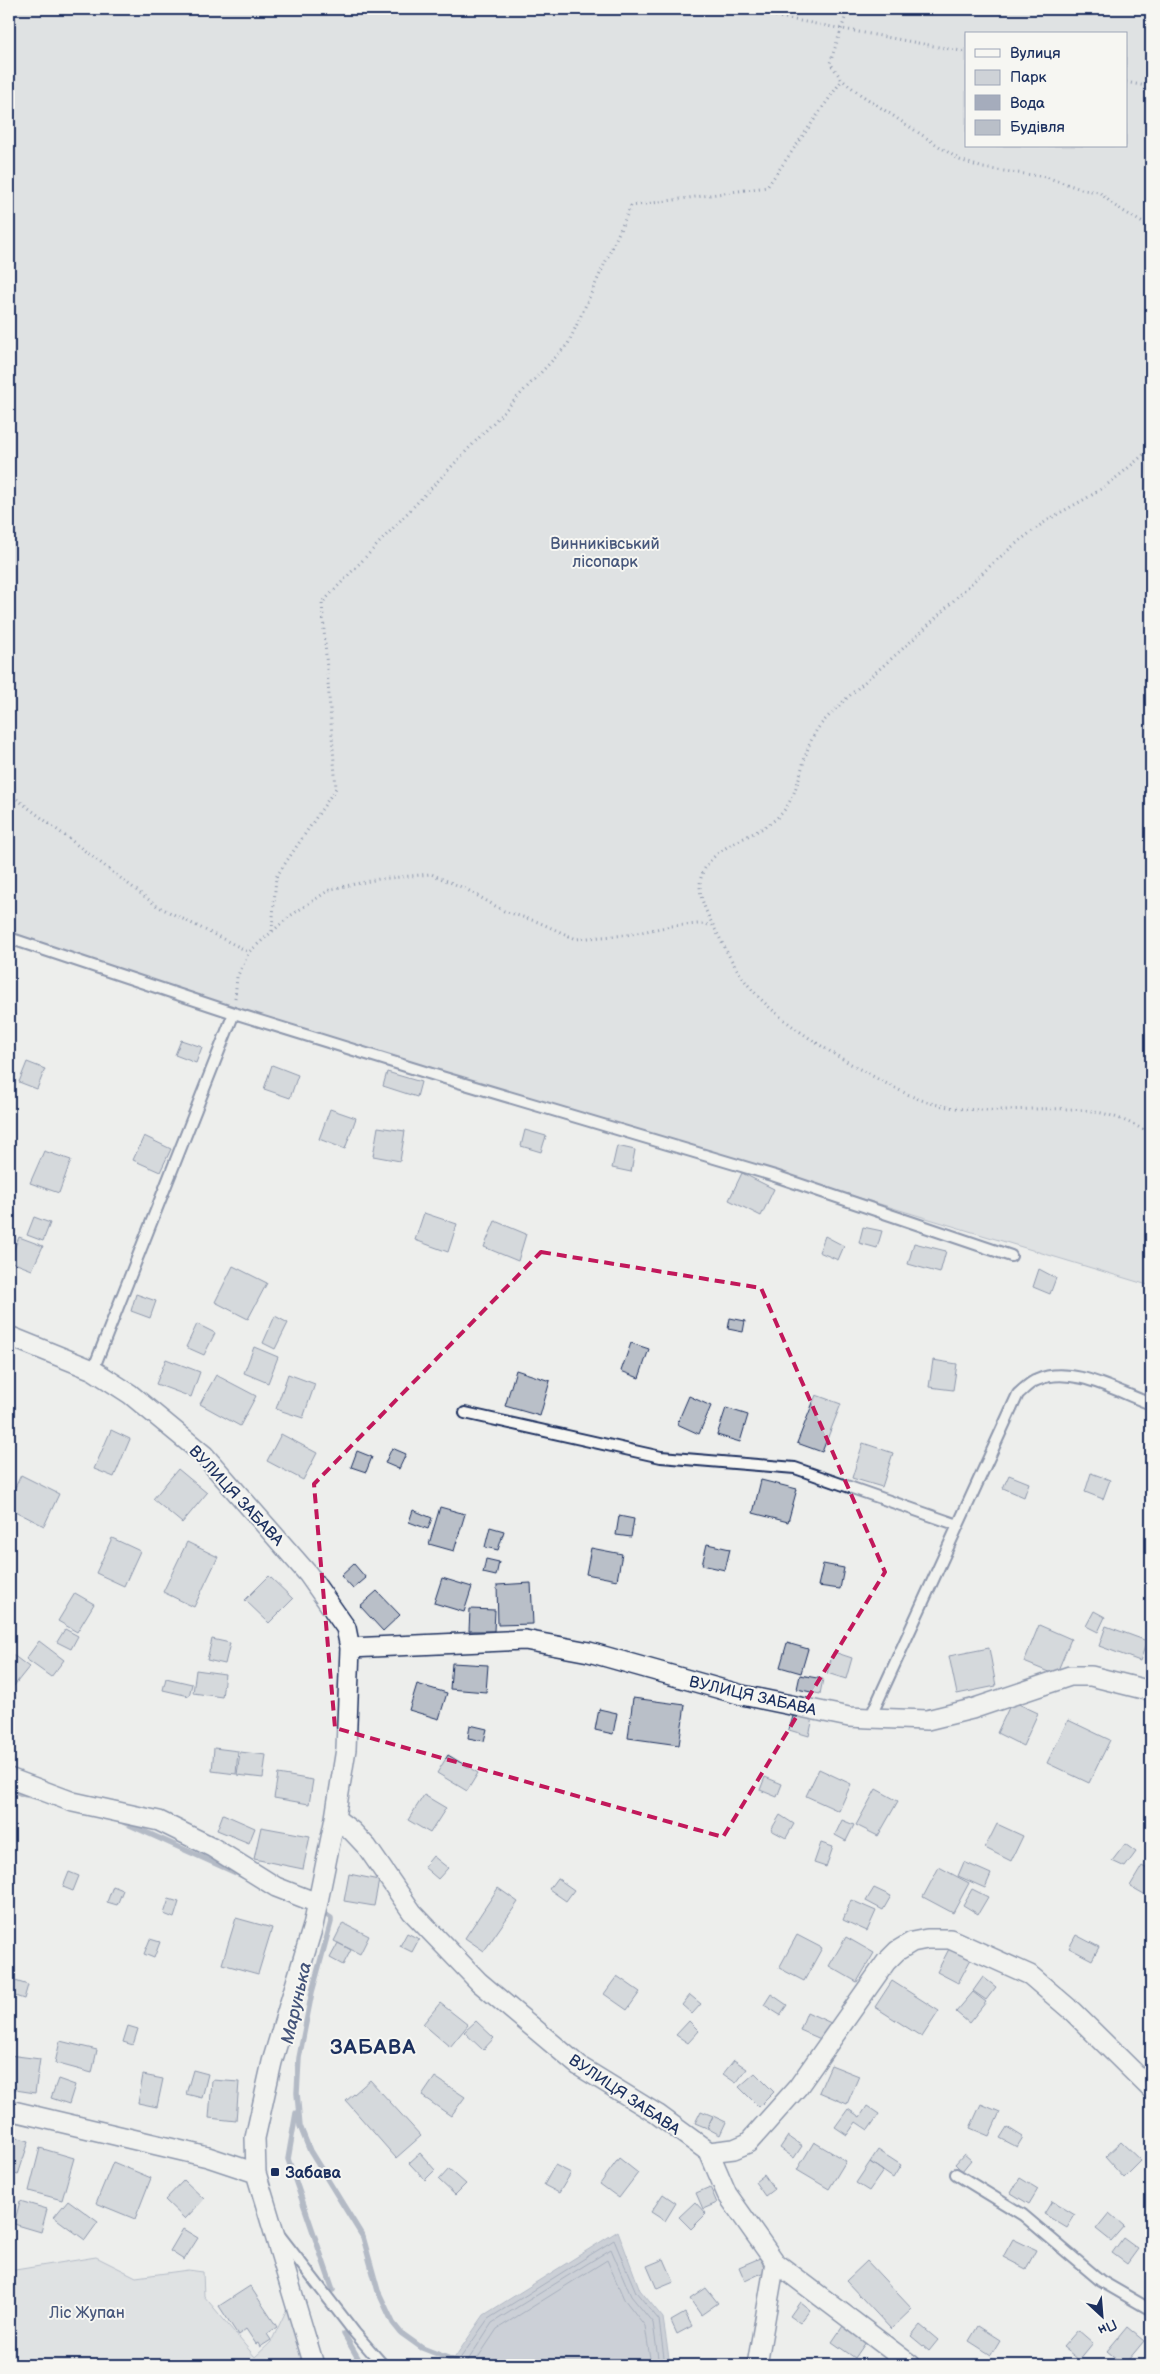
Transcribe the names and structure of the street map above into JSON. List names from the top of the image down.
{
  "streets": {
    "street": ["ВУЛИЦЯ ЗАБАВА"]
  },
  "districts": ["ЗАБАВА"],
  "water": ["Марунька"],
  "parks": ["Винниківський лісопарк", "Ліс Жупан"],
  "places": {
    "transit": ["Забава"]
  },
  "legend": [
    "Вулиця",
    "Парк",
    "Вода",
    "Будівля"
  ],
  "north": "bottom right"
}
